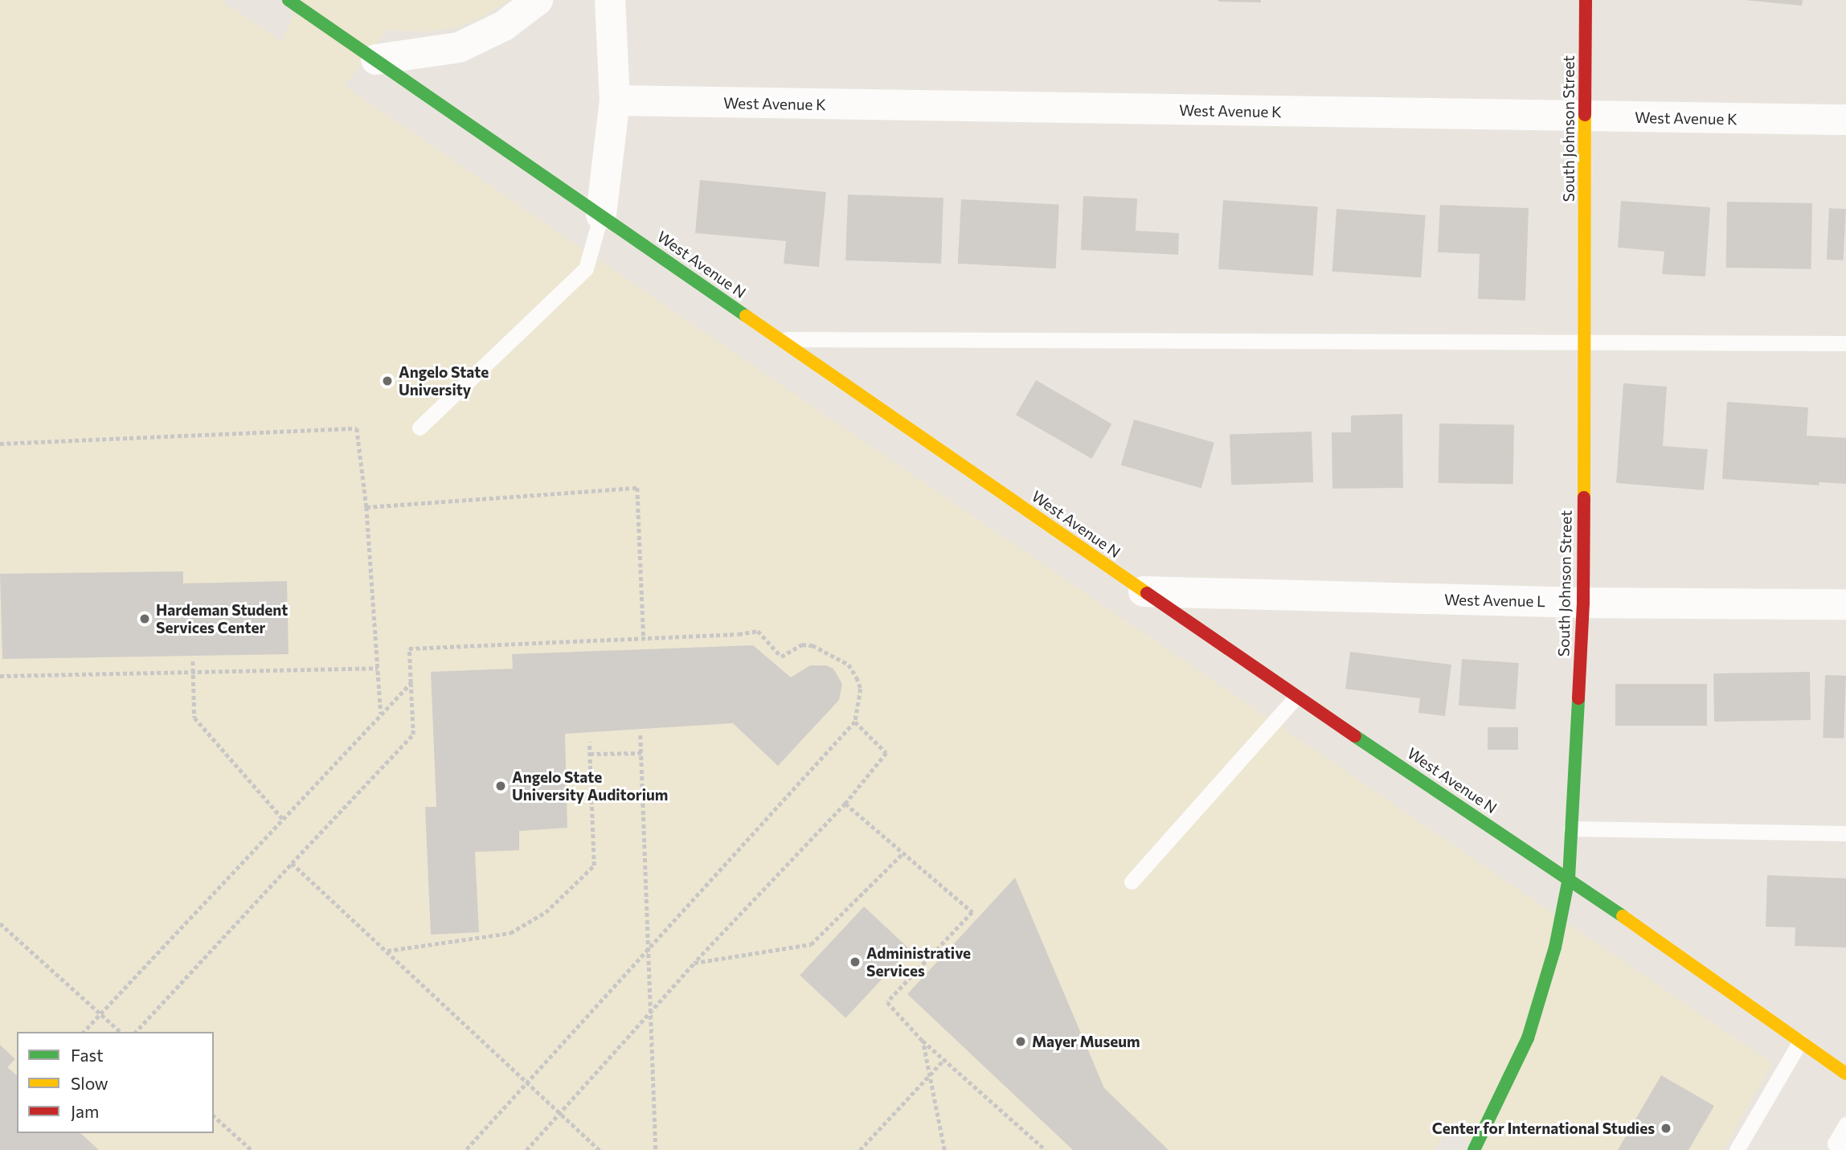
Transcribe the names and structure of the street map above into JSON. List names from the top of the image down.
{
  "streets": {
    "main road": ["South Johnson Street", "West Avenue N"],
    "street": ["West Avenue K", "West Avenue L"]
  },
  "crossings": [
    ["West Avenue K", "South Johnson Street"],
    ["South Johnson Street", "West Avenue N"],
    ["South Johnson Street", "West Avenue L"],
    ["West Avenue N", "West Avenue L"]
  ],
  "places": [
    "Angelo State University",
    "Hardeman Student Services Center",
    "Angelo State University Auditorium",
    "Administrative Services",
    "Mayer Museum",
    "Center for International Studies"
  ],
  "legend": ["Fast", "Slow", "Jam"]
}
